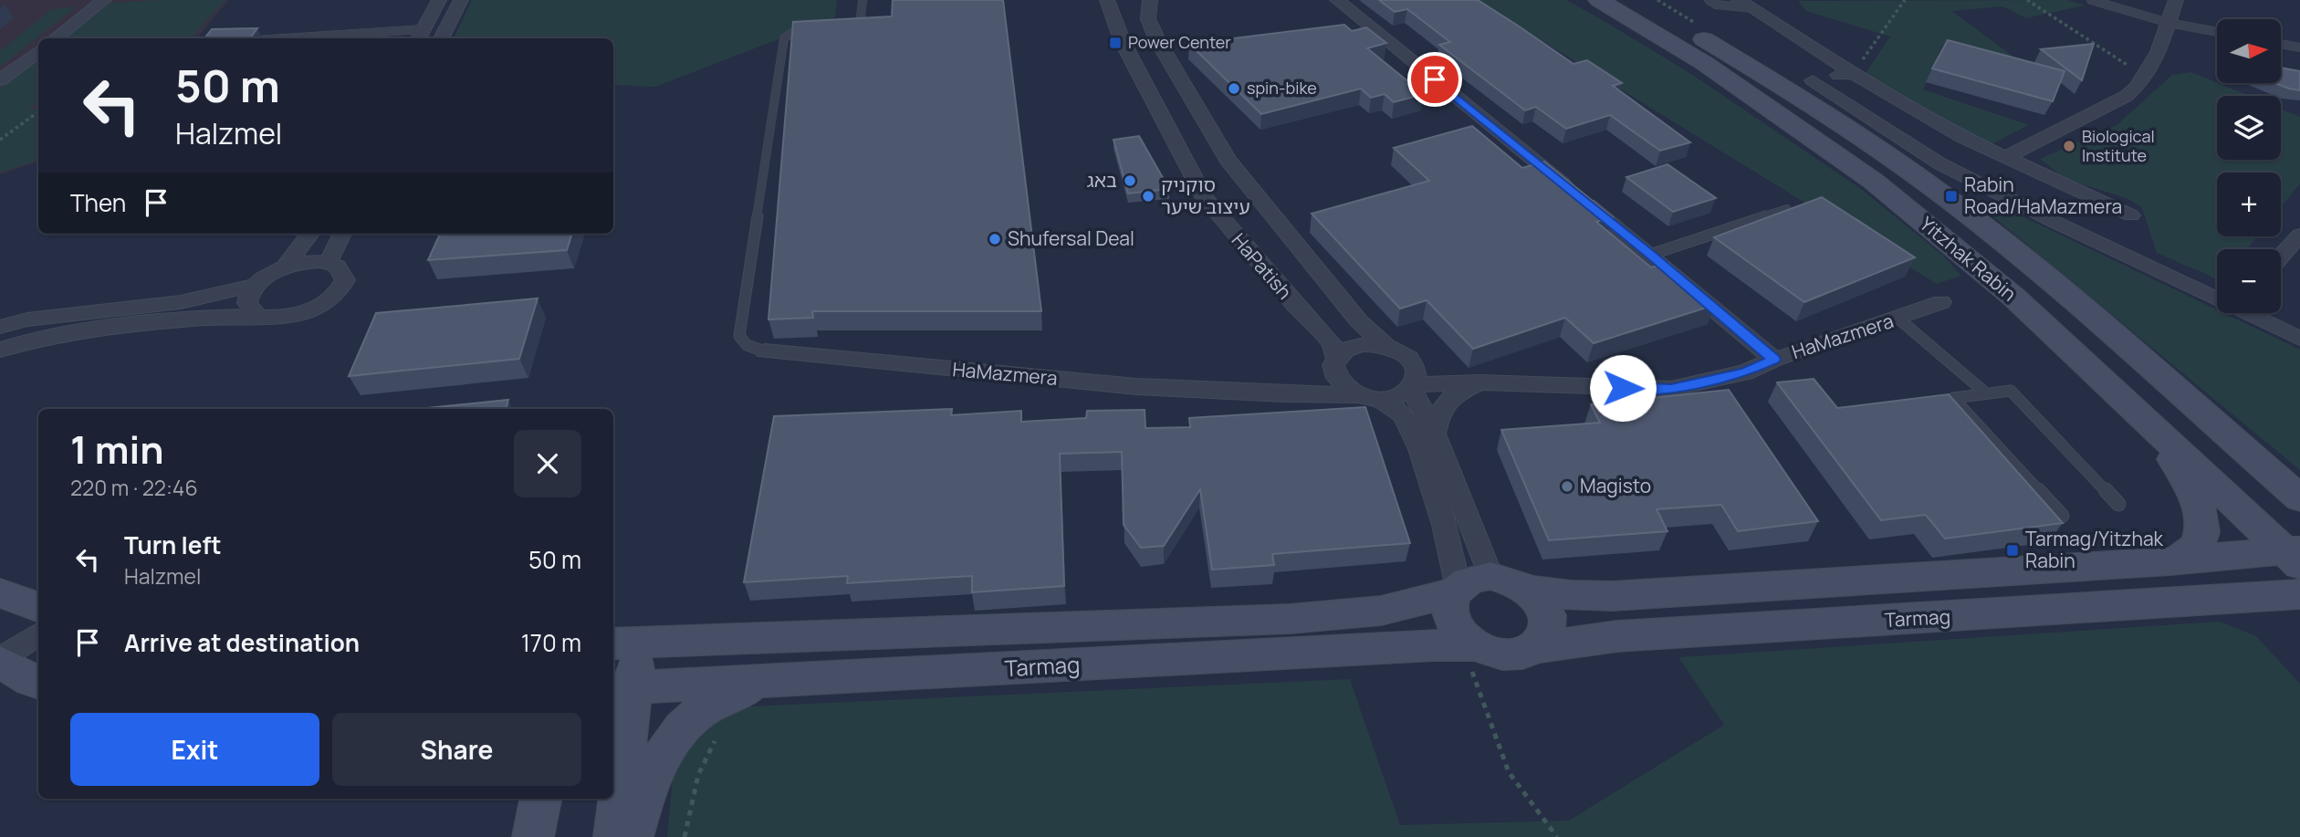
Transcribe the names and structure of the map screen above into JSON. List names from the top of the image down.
{
  "streets": {
    "main road": ["Yitzhak Rabin", "Tarmag"],
    "street": ["HaPatish", "HaMazmera"]
  },
  "crossings": [
    ["HaPatish", "HaMazmera"]
  ],
  "places": {
    "transit": ["Power Center", "Rabin Road/HaMazmera", "Tarmag/Yitzhak Rabin"],
    "other": [
      "spin-bike",
      "Biological Institute",
      "באג",
      "סוקניק עיצוב שיער",
      "Shufersal Deal",
      "Magisto"
    ]
  },
  "north": "right",
  "page": {
    "map_buttons": ["+", "−"],
    "turn": ["50 m", "HaIzmel"],
    "then": "Then",
    "heading": ["1 min", "220 m · 22:46"],
    "list": [
      {
        "name": "Turn left",
        "note": "HaIzmel",
        "value": "50 m"
      },
      {
        "name": "Arrive at destination",
        "value": "170 m"
      }
    ],
    "buttons": ["Exit", "Share"]
  }
}
